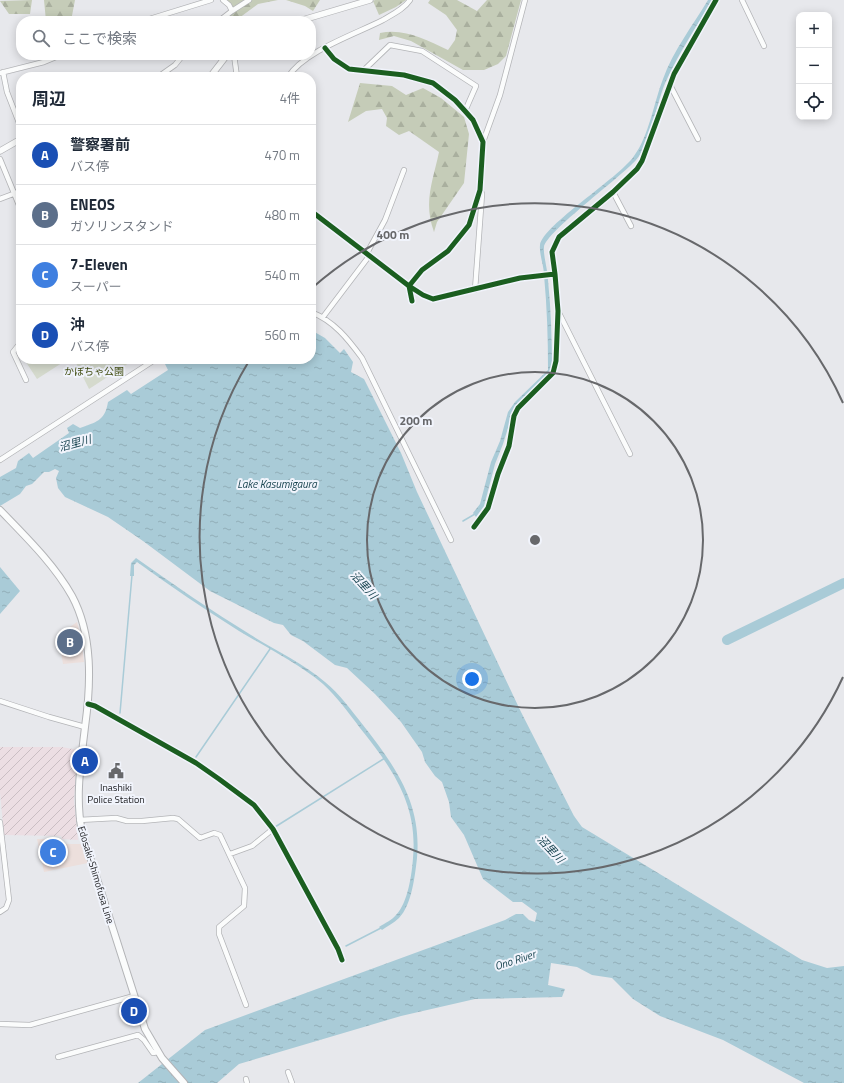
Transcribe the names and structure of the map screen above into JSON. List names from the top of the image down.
{
  "streets": {
    "main road": ["Edosaki-Shimofusa Line"]
  },
  "water": ["沼里川", "Lake Kasumigaura", "Ono River"],
  "parks": ["かぼちゃ公園"],
  "places": {
    "public building": ["Inashiki Police Station"]
  },
  "page": {
    "map_buttons": ["+", "−"],
    "search": "ここで検索",
    "heading": ["周辺", "4件"],
    "list": [
      {
        "mark": "A",
        "name": "警察署前",
        "note": "バス停",
        "value": "470 m"
      },
      {
        "mark": "B",
        "name": "ENEOS",
        "note": "ガソリンスタンド",
        "value": "480 m"
      },
      {
        "mark": "C",
        "name": "7-Eleven",
        "note": "スーパー",
        "value": "540 m"
      },
      {
        "mark": "D",
        "name": "沖",
        "note": "バス停",
        "value": "560 m"
      }
    ],
    "pins": [
      "B",
      "A",
      "C",
      "D"
    ]
  },
  "rings": ["400 m", "200 m"]
}
